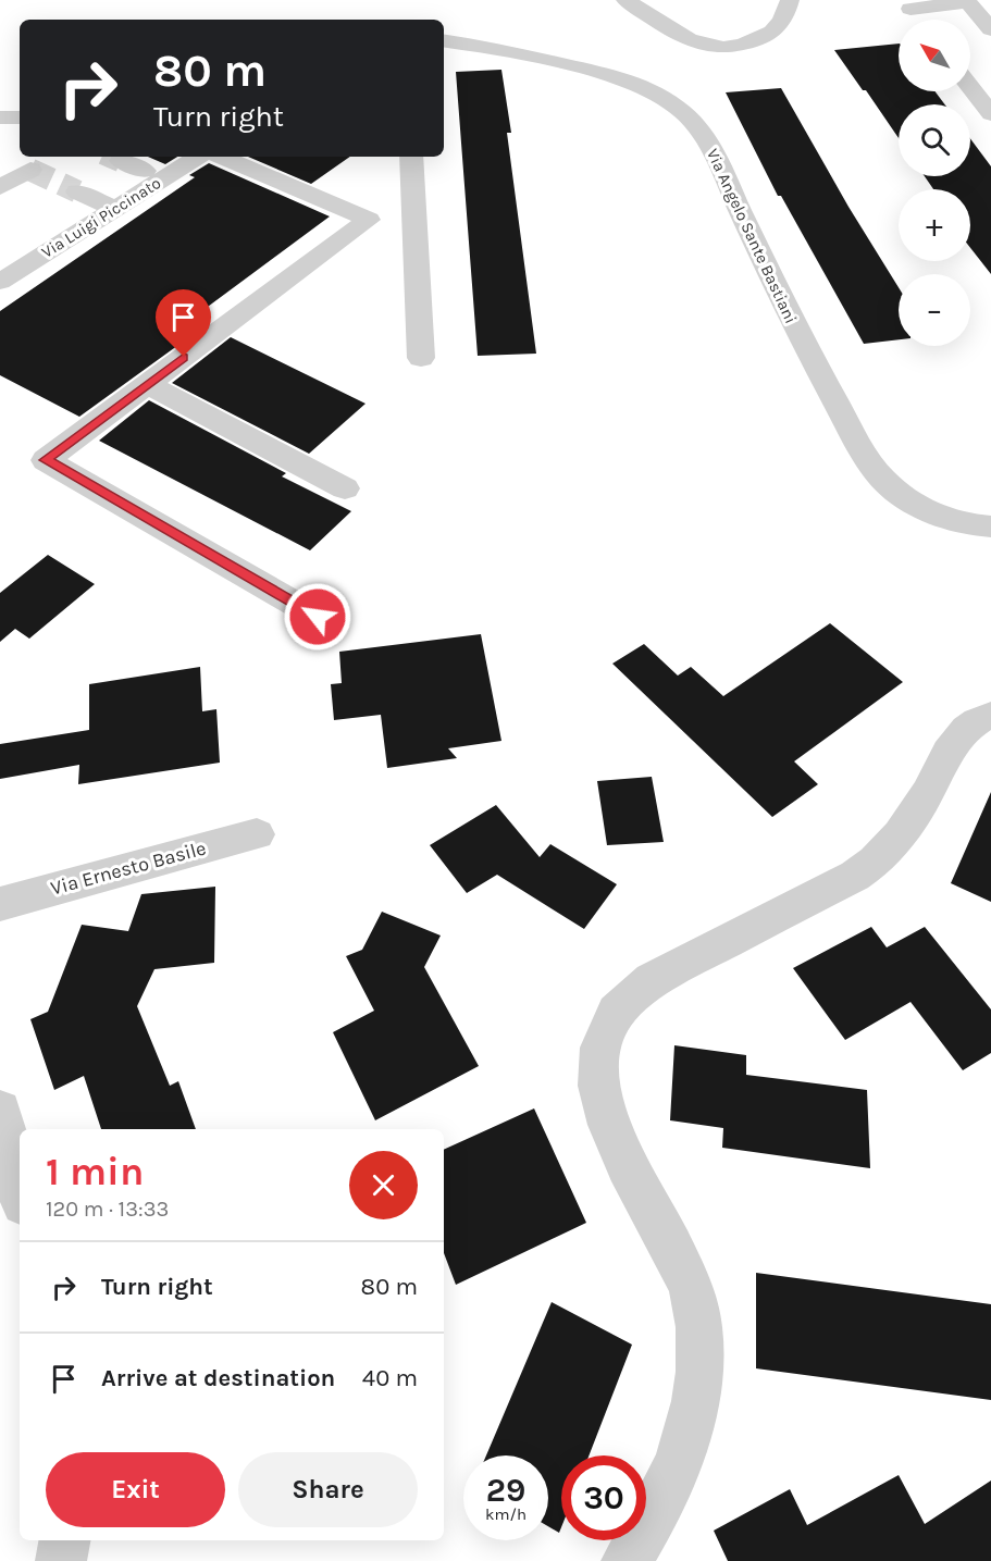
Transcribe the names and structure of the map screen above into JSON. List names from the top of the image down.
{
  "streets": {
    "street": ["Via Luigi Piccinato", "Via Angelo Sante Bastiani", "Via Ernesto Basile"]
  },
  "north": "top left",
  "page": {
    "map_buttons": ["+", "−"],
    "turn": ["80 m", "Turn right"],
    "heading": ["1 min", "120 m · 13:33"],
    "list": [
      {
        "name": "Turn right",
        "value": "80 m"
      },
      {
        "name": "Arrive at destination",
        "value": "40 m"
      }
    ],
    "buttons": ["Exit", "Share"],
    "speed": "29 km/h",
    "limit": "30"
  }
}
